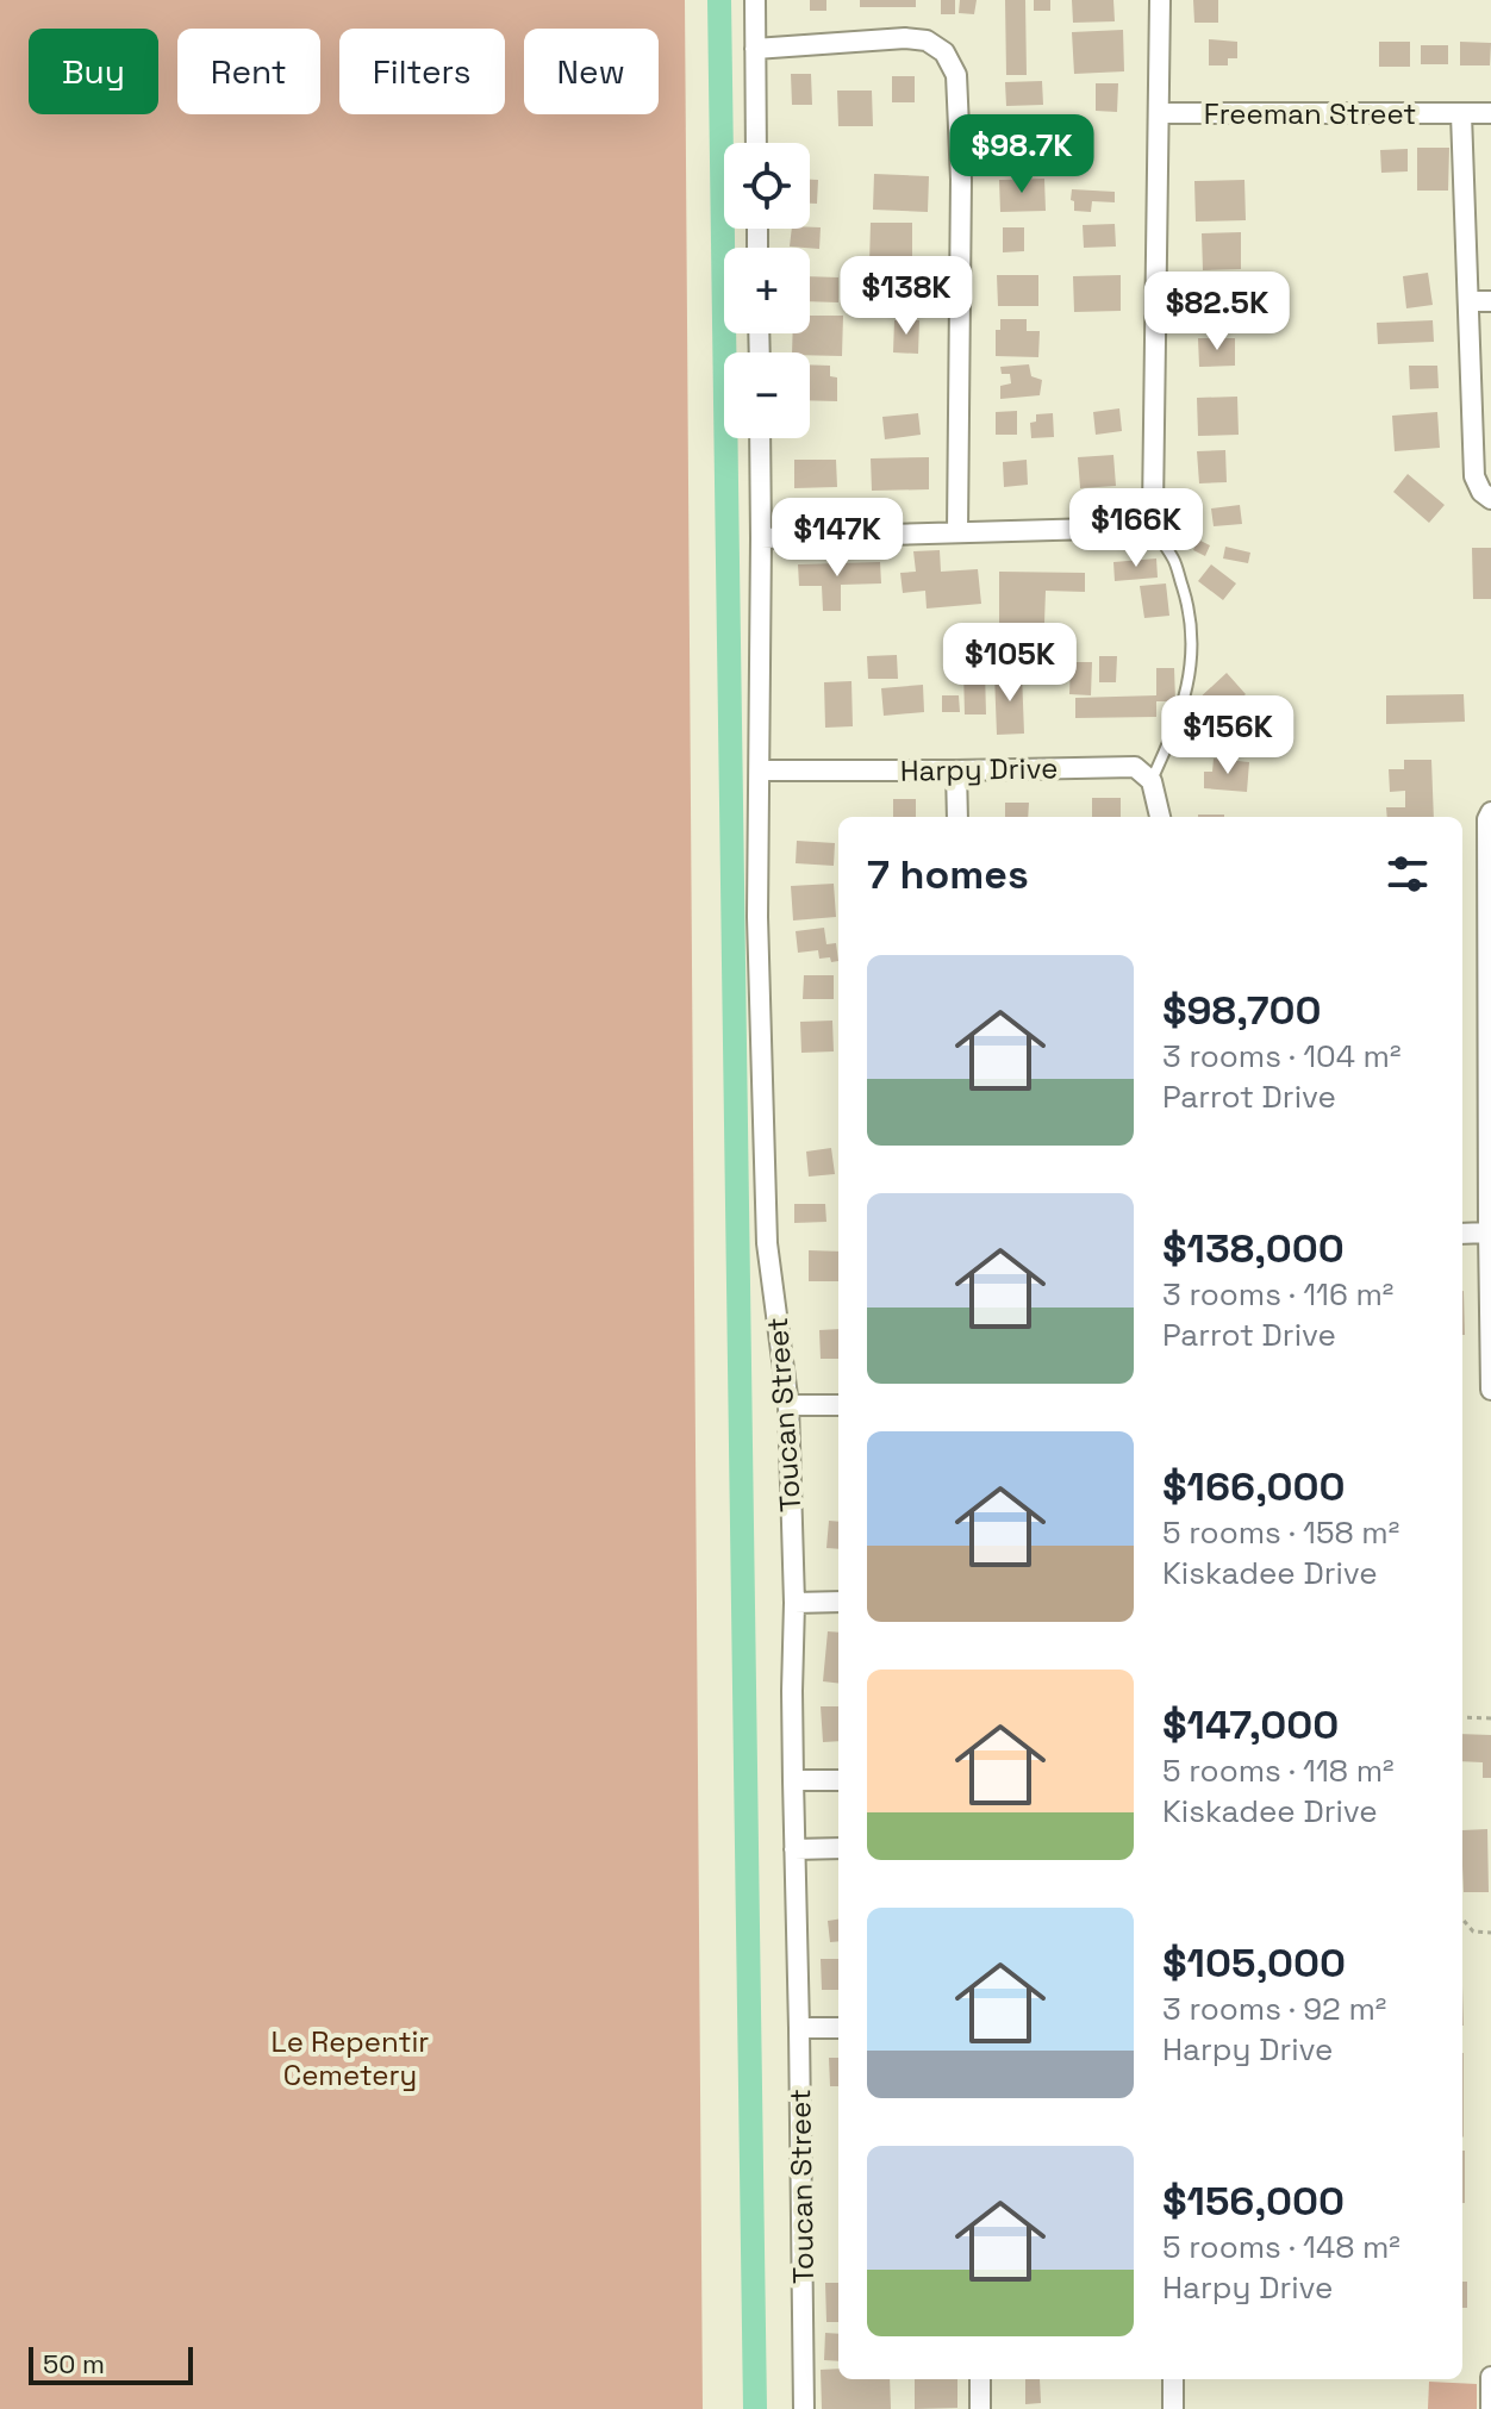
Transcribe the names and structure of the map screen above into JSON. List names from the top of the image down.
{
  "streets": {
    "street": ["Freeman Street", "Harpy Drive", "Toucan Street"]
  },
  "crossings": [
    ["Harpy Drive", "Toucan Street"]
  ],
  "parks": ["Le Repentir Cemetery"],
  "scale_bar": "50 m",
  "page": {
    "chip": [
      "Buy",
      "Rent",
      "Filters",
      "New"
    ],
    "price": [
      "$98.7K",
      "$138K",
      "$82.5K",
      "$166K",
      "$147K",
      "$105K",
      "$156K"
    ],
    "map_buttons": ["+", "−"],
    "heading": "7 homes",
    "list": [
      {
        "name": "$98,700",
        "note": "3 rooms · 104 m² · Parrot Drive"
      },
      {
        "name": "$138,000",
        "note": "3 rooms · 116 m² · Parrot Drive"
      },
      {
        "name": "$166,000",
        "note": "5 rooms · 158 m² · Kiskadee Drive"
      },
      {
        "name": "$147,000",
        "note": "5 rooms · 118 m² · Kiskadee Drive"
      },
      {
        "name": "$105,000",
        "note": "3 rooms · 92 m² · Harpy Drive"
      },
      {
        "name": "$156,000",
        "note": "5 rooms · 148 m² · Harpy Drive"
      }
    ],
    "scale": "50 m"
  }
}
